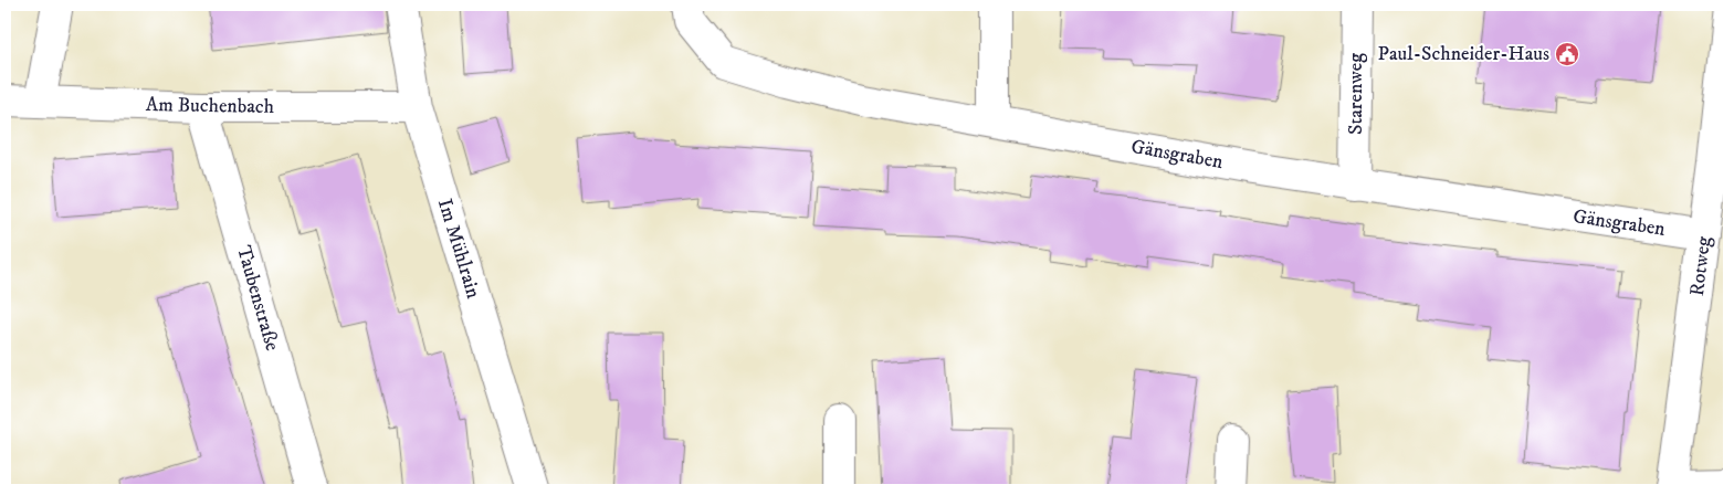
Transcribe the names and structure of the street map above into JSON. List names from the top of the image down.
{
  "streets": {
    "street": [
      "Starenweg",
      "Am Buchenbach",
      "Gänsgraben",
      "Im Mühlrain",
      "Rotweg",
      "Taubenstraße"
    ]
  },
  "crossings": [
    ["Starenweg", "Gänsgraben"],
    ["Am Buchenbach", "Im Mühlrain"],
    ["Am Buchenbach", "Taubenstraße"],
    ["Gänsgraben", "Rotweg"]
  ],
  "places": {
    "public building": ["Paul-Schneider-Haus"]
  }
}
